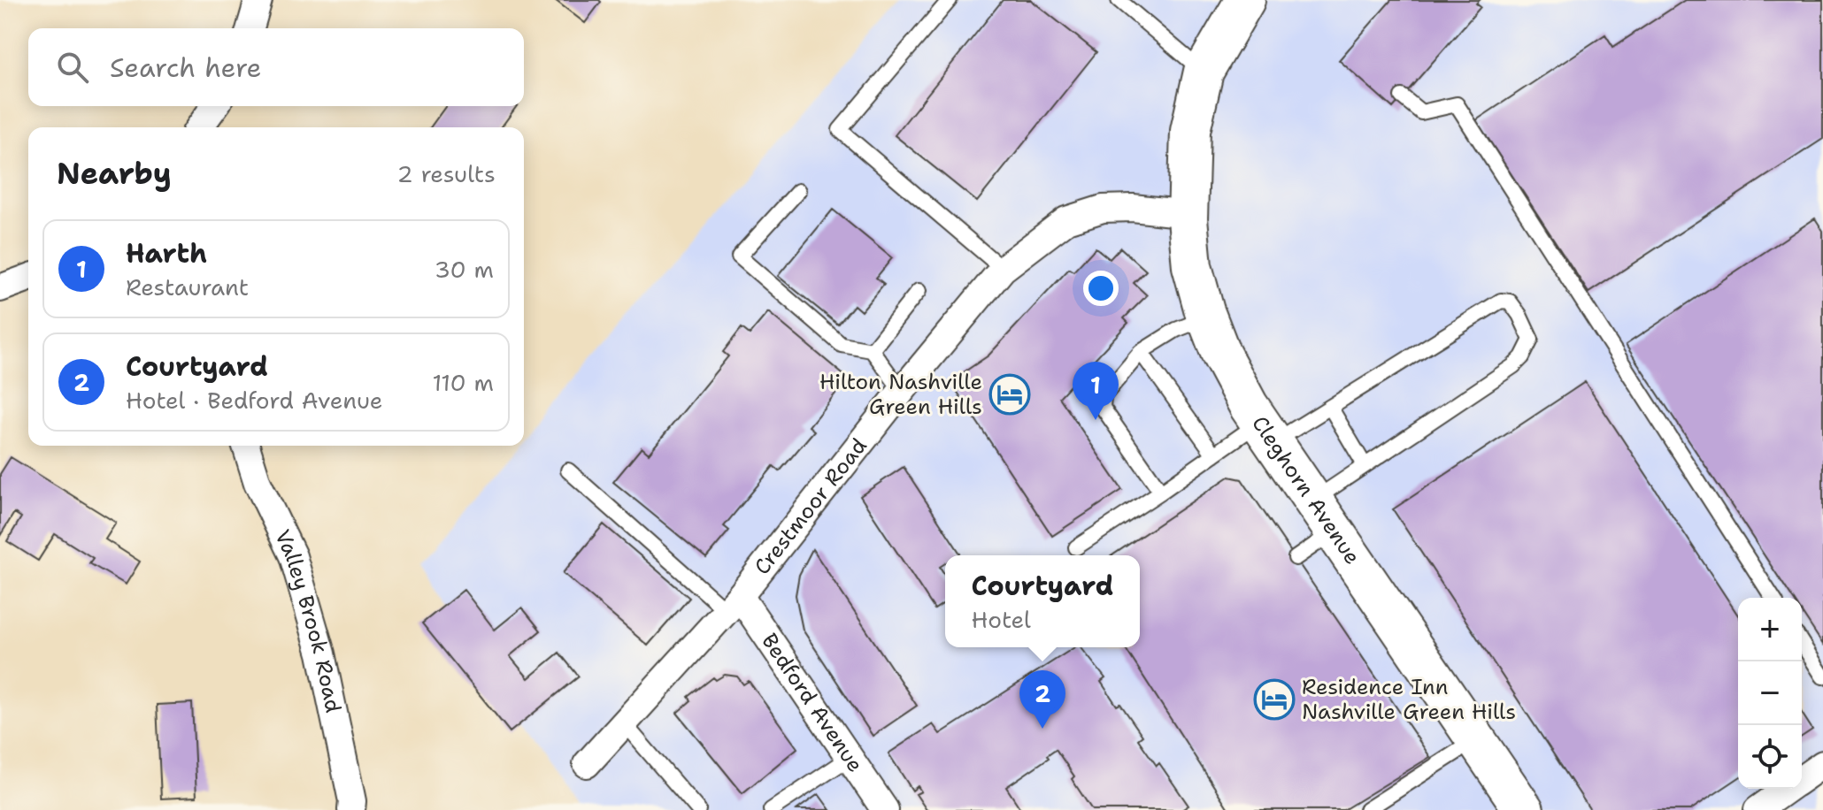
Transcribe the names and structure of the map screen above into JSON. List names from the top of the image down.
{
  "streets": {
    "street": [
      "Cleghorn Avenue",
      "Crestmoor Road",
      "Valley Brook Road",
      "Bedford Avenue"
    ]
  },
  "crossings": [
    ["Cleghorn Avenue", "Crestmoor Road"],
    ["Crestmoor Road", "Bedford Avenue"]
  ],
  "places": {
    "hotel": ["Hilton Nashville Green Hills", "Residence Inn Nashville Green Hills"]
  },
  "page": {
    "search": "Search here",
    "heading": ["Nearby", "2 results"],
    "list": [
      {
        "mark": "1",
        "name": "Harth",
        "note": "Restaurant",
        "value": "30 m"
      },
      {
        "mark": "2",
        "name": "Courtyard",
        "note": "Hotel · Bedford Avenue",
        "value": "110 m"
      }
    ],
    "pins": ["1", "2"],
    "popup": ["Courtyard", "Hotel"],
    "map_buttons": ["+", "−"]
  }
}
